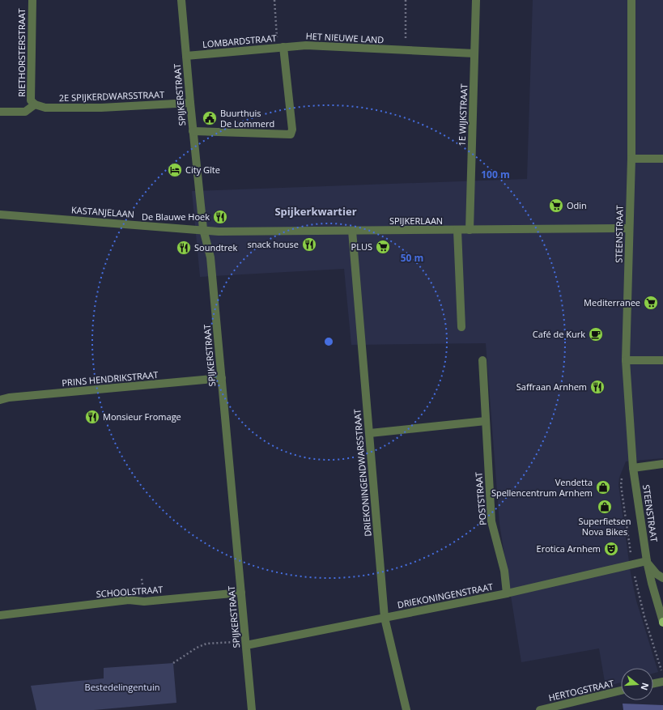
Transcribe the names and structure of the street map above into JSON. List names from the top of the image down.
{
  "streets": {
    "street": [
      "HET NIEUWE LAND",
      "LOMBARDSTRAAT",
      "RIETHORSTERSTRAAT",
      "SPIJKERSTRAAT",
      "2E SPIJKERDWARSSTRAAT",
      "1E WIJKSTRAAT",
      "KASTANJELAAN",
      "SPIJKERLAAN",
      "STEENSTRAAT",
      "PRINS HENDRIKSTRAAT",
      "DRIEKONINGENDWARSSTRAAT",
      "POSTSTRAAT",
      "SCHOOLSTRAAT",
      "DRIEKONINGENSTRAAT",
      "HERTOGSTRAAT"
    ]
  },
  "crossings": [
    ["HET NIEUWE LAND", "LOMBARDSTRAAT"],
    ["HET NIEUWE LAND", "1E WIJKSTRAAT"],
    ["LOMBARDSTRAAT", "SPIJKERSTRAAT"],
    ["RIETHORSTERSTRAAT", "2E SPIJKERDWARSSTRAAT"],
    ["SPIJKERSTRAAT", "2E SPIJKERDWARSSTRAAT"],
    ["SPIJKERSTRAAT", "KASTANJELAAN"],
    ["SPIJKERSTRAAT", "SPIJKERLAAN"],
    ["SPIJKERSTRAAT", "PRINS HENDRIKSTRAAT"],
    ["SPIJKERSTRAAT", "SCHOOLSTRAAT"],
    ["SPIJKERSTRAAT", "DRIEKONINGENSTRAAT"],
    ["1E WIJKSTRAAT", "SPIJKERLAAN"],
    ["KASTANJELAAN", "SPIJKERLAAN"],
    ["SPIJKERLAAN", "STEENSTRAAT"],
    ["SPIJKERLAAN", "DRIEKONINGENDWARSSTRAAT"],
    ["STEENSTRAAT", "DRIEKONINGENSTRAAT"],
    ["DRIEKONINGENDWARSSTRAAT", "DRIEKONINGENSTRAAT"],
    ["POSTSTRAAT", "DRIEKONINGENSTRAAT"]
  ],
  "districts": ["Spijkerkwartier"],
  "parks": ["Bestedelingentuin"],
  "places": {
    "public building": ["Buurthuis De Lommerd"],
    "hotel": ["City Gîte"],
    "supermarket": ["Odin", "PLUS", "Mediterranee"],
    "restaurant": [
      "De Blauwe Hoek",
      "snack house",
      "Soundtrek",
      "Saffraan Arnhem",
      "Monsieur Fromage"
    ],
    "cafe": ["Café de Kurk"],
    "shop": ["Vendetta Spellencentrum Arnhem", "Superfietsen Nova Bikes"],
    "theatre": ["Erotica Arnhem"]
  },
  "north": "right",
  "rings": ["100 m", "50 m"]
}
